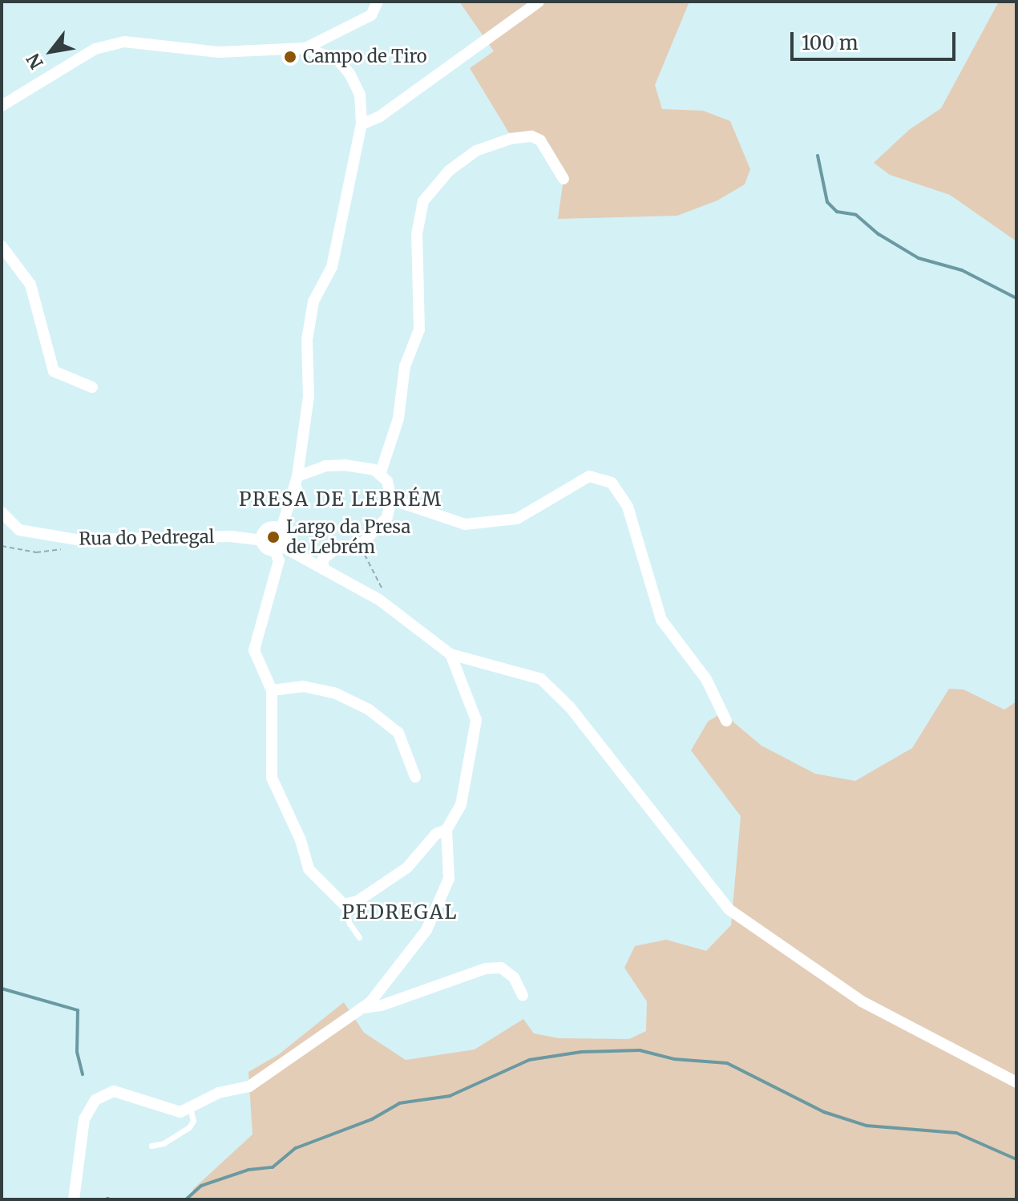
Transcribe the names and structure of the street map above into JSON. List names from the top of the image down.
{
  "streets": {
    "street": ["Rua do Pedregal"]
  },
  "districts": ["PRESA DE LEBRÉM", "PEDREGAL"],
  "places": ["Campo de Tiro", "Largo da Presa de Lebrém"],
  "scale_bar": "100 m",
  "north": "bottom left"
}
